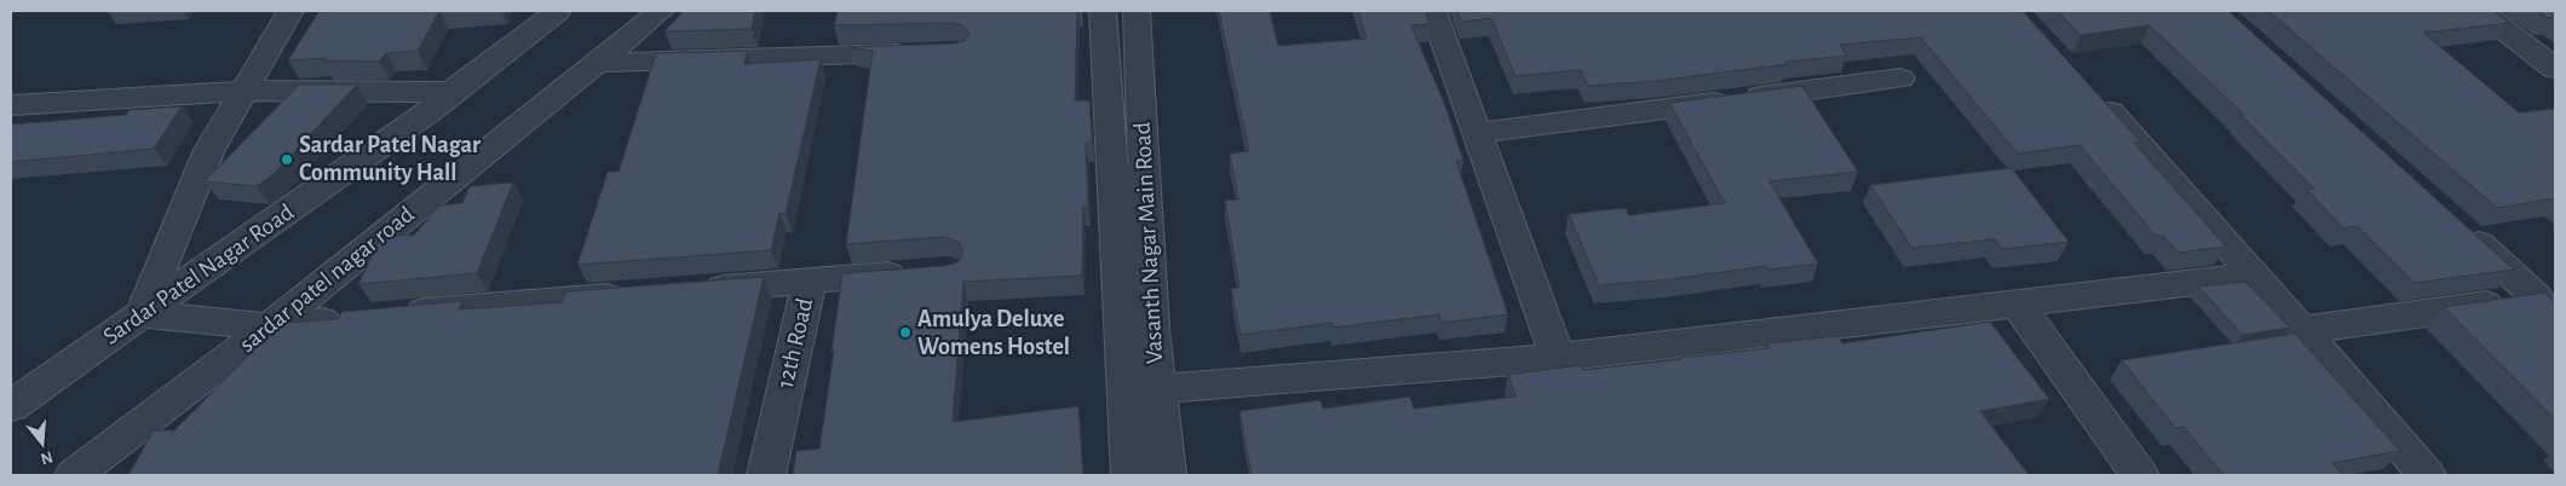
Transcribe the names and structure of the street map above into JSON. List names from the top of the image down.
{
  "streets": {
    "street": [
      "Vasanth Nagar Main Road",
      "Sardar Patel Nagar Road",
      "sardar patel nagar road",
      "12th Road"
    ]
  },
  "places": ["Sardar Patel Nagar Community Hall", "Amulya Deluxe Womens Hostel"],
  "north": "bottom"
}
